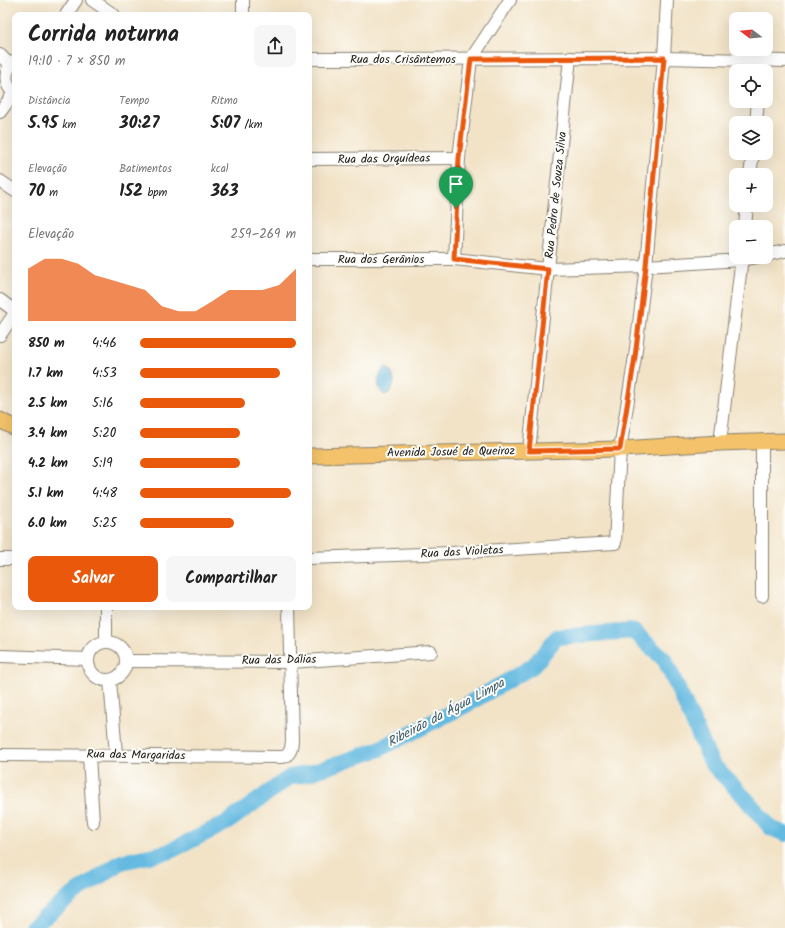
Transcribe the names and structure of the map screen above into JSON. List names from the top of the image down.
{
  "streets": {
    "main road": ["Avenida Josué de Queiroz"],
    "street": [
      "Rua dos Crisântemos",
      "Rua das Orquídeas",
      "Rua Pedro de Souza Silva",
      "Rua dos Gerânios",
      "Rua das Violetas",
      "Rua das Dálias",
      "Rua das Margaridas"
    ]
  },
  "crossings": [
    ["Rua dos Crisântemos", "Rua Pedro de Souza Silva"],
    ["Rua Pedro de Souza Silva", "Rua dos Gerânios"],
    ["Rua Pedro de Souza Silva", "Avenida Josué de Queiroz"],
    ["Avenida Josué de Queiroz", "Rua das Violetas"],
    ["Rua das Dálias", "Rua das Margaridas"]
  ],
  "water": ["Ribeirão da Água Limpa"],
  "north": "left",
  "page": {
    "map_buttons": ["+", "−"],
    "heading": ["Corrida noturna", "19:10 · 7 × 850 m"],
    "stats": [
      ["Distância", "5.95 km"],
      ["Tempo", "30:27"],
      ["Ritmo", "5:07 /km"],
      ["Elevação", "70 m"],
      ["Batimentos", "152 bpm"],
      ["kcal", "363"]
    ],
    "chart": ["Elevação", "259–269 m"],
    "list": [
      {
        "name": "850 m",
        "note": "4:46"
      },
      {
        "name": "1.7 km",
        "note": "4:53"
      },
      {
        "name": "2.5 km",
        "note": "5:16"
      },
      {
        "name": "3.4 km",
        "note": "5:20"
      },
      {
        "name": "4.2 km",
        "note": "5:19"
      },
      {
        "name": "5.1 km",
        "note": "4:48"
      },
      {
        "name": "6.0 km",
        "note": "5:25"
      }
    ],
    "buttons": ["Salvar", "Compartilhar"]
  }
}
